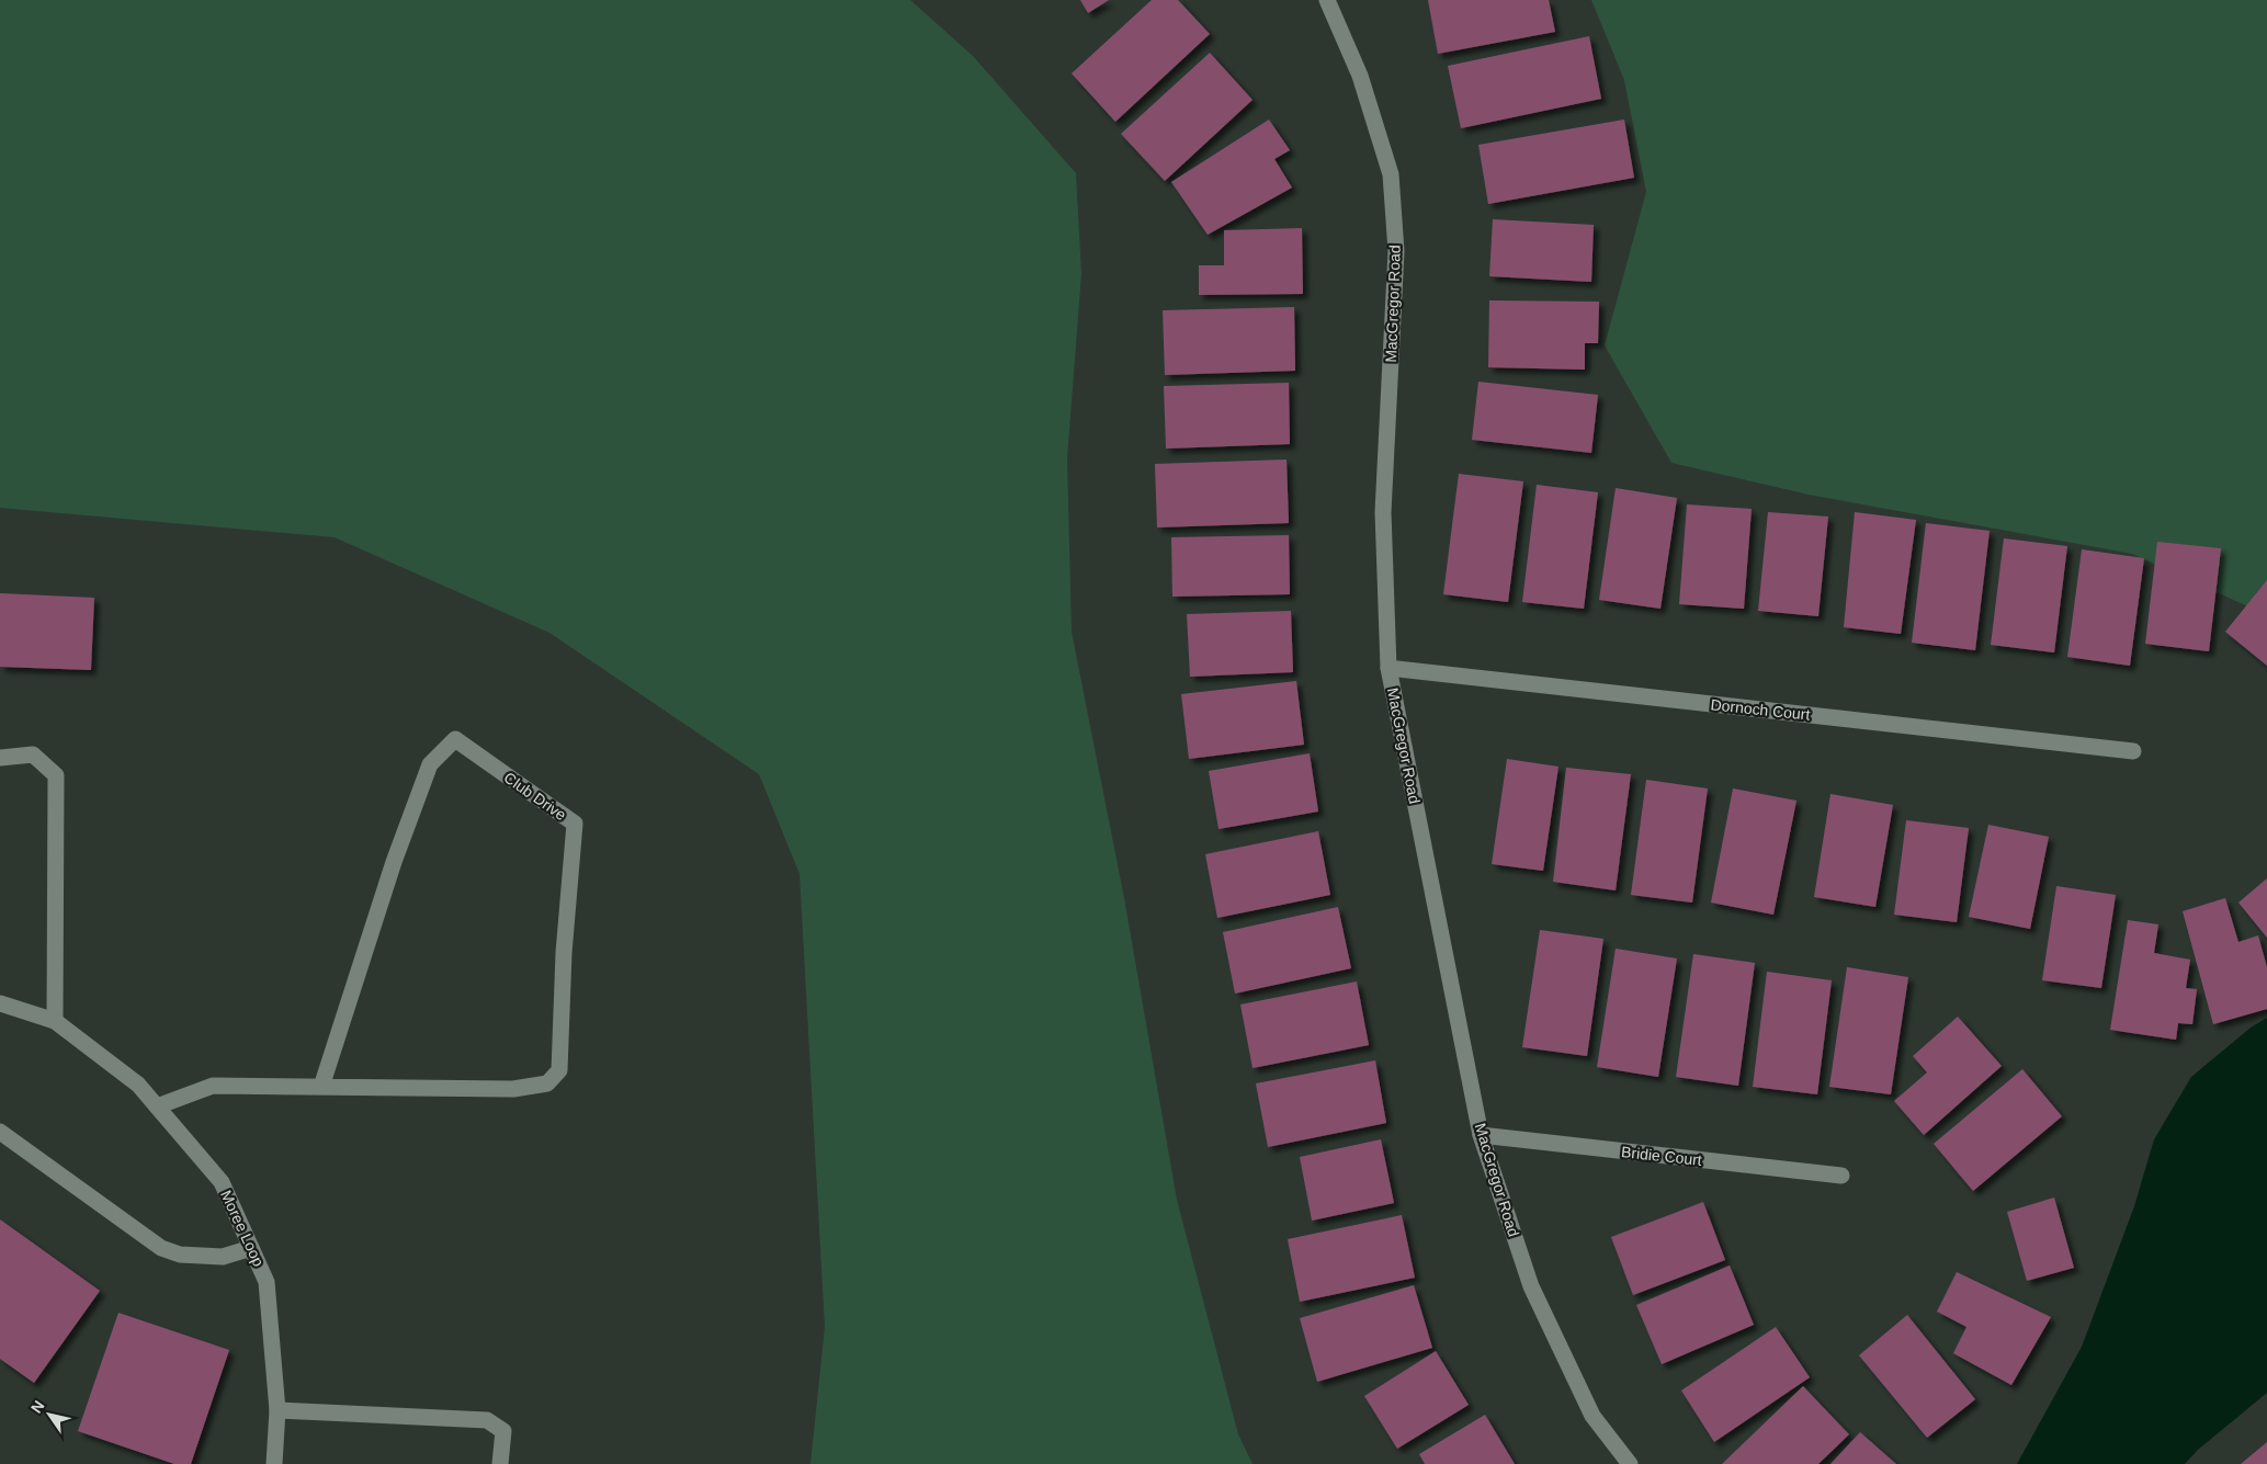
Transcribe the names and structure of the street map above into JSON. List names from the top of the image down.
{
  "streets": {
    "street": [
      "MacGregor Road",
      "Dornoch Court",
      "Club Drive",
      "Bridie Court",
      "Moree Loop"
    ]
  },
  "crossings": [
    ["MacGregor Road", "Dornoch Court"],
    ["MacGregor Road", "Bridie Court"],
    ["Club Drive", "Moree Loop"]
  ],
  "north": "top left"
}
